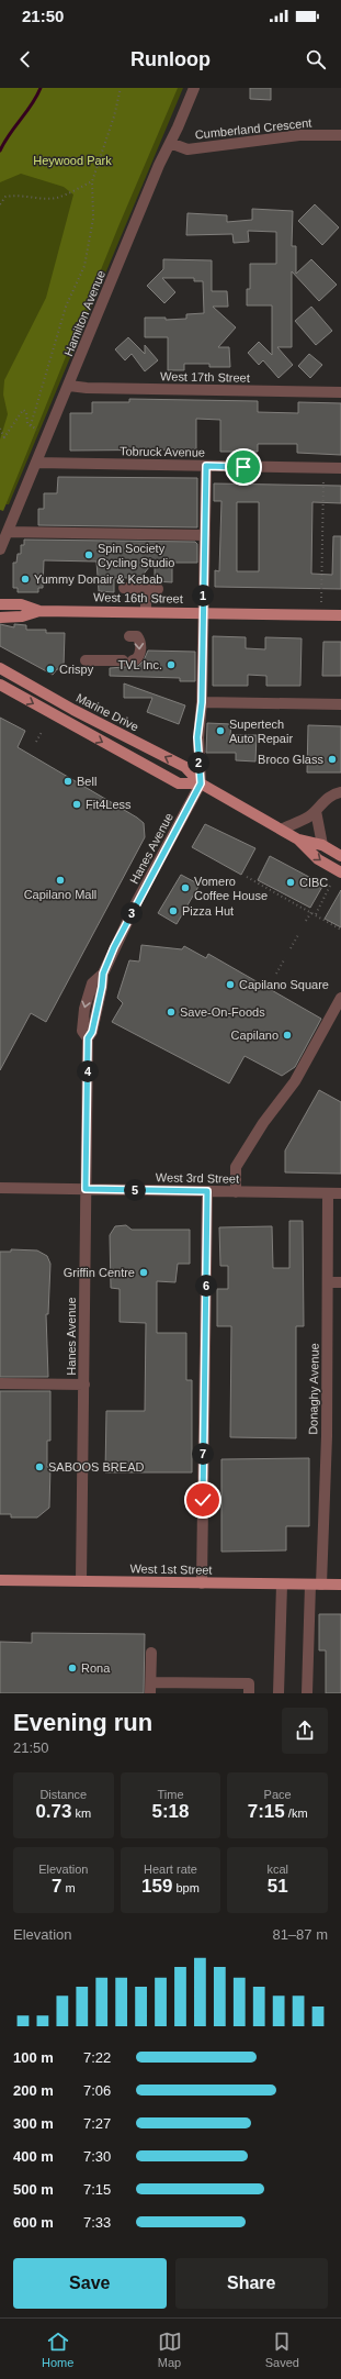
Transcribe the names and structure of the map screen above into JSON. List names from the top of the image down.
{
  "streets": {
    "main road": ["West 16th Street", "Marine Drive", "West 1st Street"],
    "street": [
      "Cumberland Crescent",
      "Hamilton Avenue",
      "West 17th Street",
      "Tobruck Avenue",
      "Hanes Avenue",
      "West 3rd Street",
      "Donaghy Avenue"
    ]
  },
  "crossings": [
    ["Cumberland Crescent", "Hamilton Avenue"],
    ["Hamilton Avenue", "West 17th Street"],
    ["Hamilton Avenue", "Tobruck Avenue"],
    ["Marine Drive", "Hanes Avenue"],
    ["Hanes Avenue", "West 3rd Street"],
    ["Hanes Avenue", "West 1st Street"],
    ["West 3rd Street", "Donaghy Avenue"],
    ["Donaghy Avenue", "West 1st Street"]
  ],
  "parks": ["Heywood Park"],
  "places": [
    "Spin Society Cycling Studio",
    "Yummy Donair & Kebab",
    "TVL Inc.",
    "Crispy",
    "Supertech Auto Repair",
    "Broco Glass",
    "Bell",
    "Fit4Less",
    "Capilano Mall",
    "CIBC",
    "Vomero Coffee House",
    "Pizza Hut",
    "Capilano Square",
    "Save-On-Foods",
    "Capilano",
    "Griffin Centre",
    "SABOOS BREAD",
    "Rona"
  ],
  "page": {
    "status": "21:50",
    "header": "Runloop",
    "pins": [
      "1",
      "2",
      "3",
      "4",
      "5",
      "6",
      "7"
    ],
    "heading": ["Evening run", "21:50"],
    "stats": [
      ["Distance", "0.73 km"],
      ["Time", "5:18"],
      ["Pace", "7:15 /km"],
      ["Elevation", "7 m"],
      ["Heart rate", "159 bpm"],
      ["kcal", "51"]
    ],
    "chart": ["Elevation", "81–87 m"],
    "list": [
      {
        "name": "100 m",
        "note": "7:22"
      },
      {
        "name": "200 m",
        "note": "7:06"
      },
      {
        "name": "300 m",
        "note": "7:27"
      },
      {
        "name": "400 m",
        "note": "7:30"
      },
      {
        "name": "500 m",
        "note": "7:15"
      },
      {
        "name": "600 m",
        "note": "7:33"
      }
    ],
    "buttons": ["Save", "Share"],
    "tabs": ["Home", "Map", "Saved"]
  }
}
